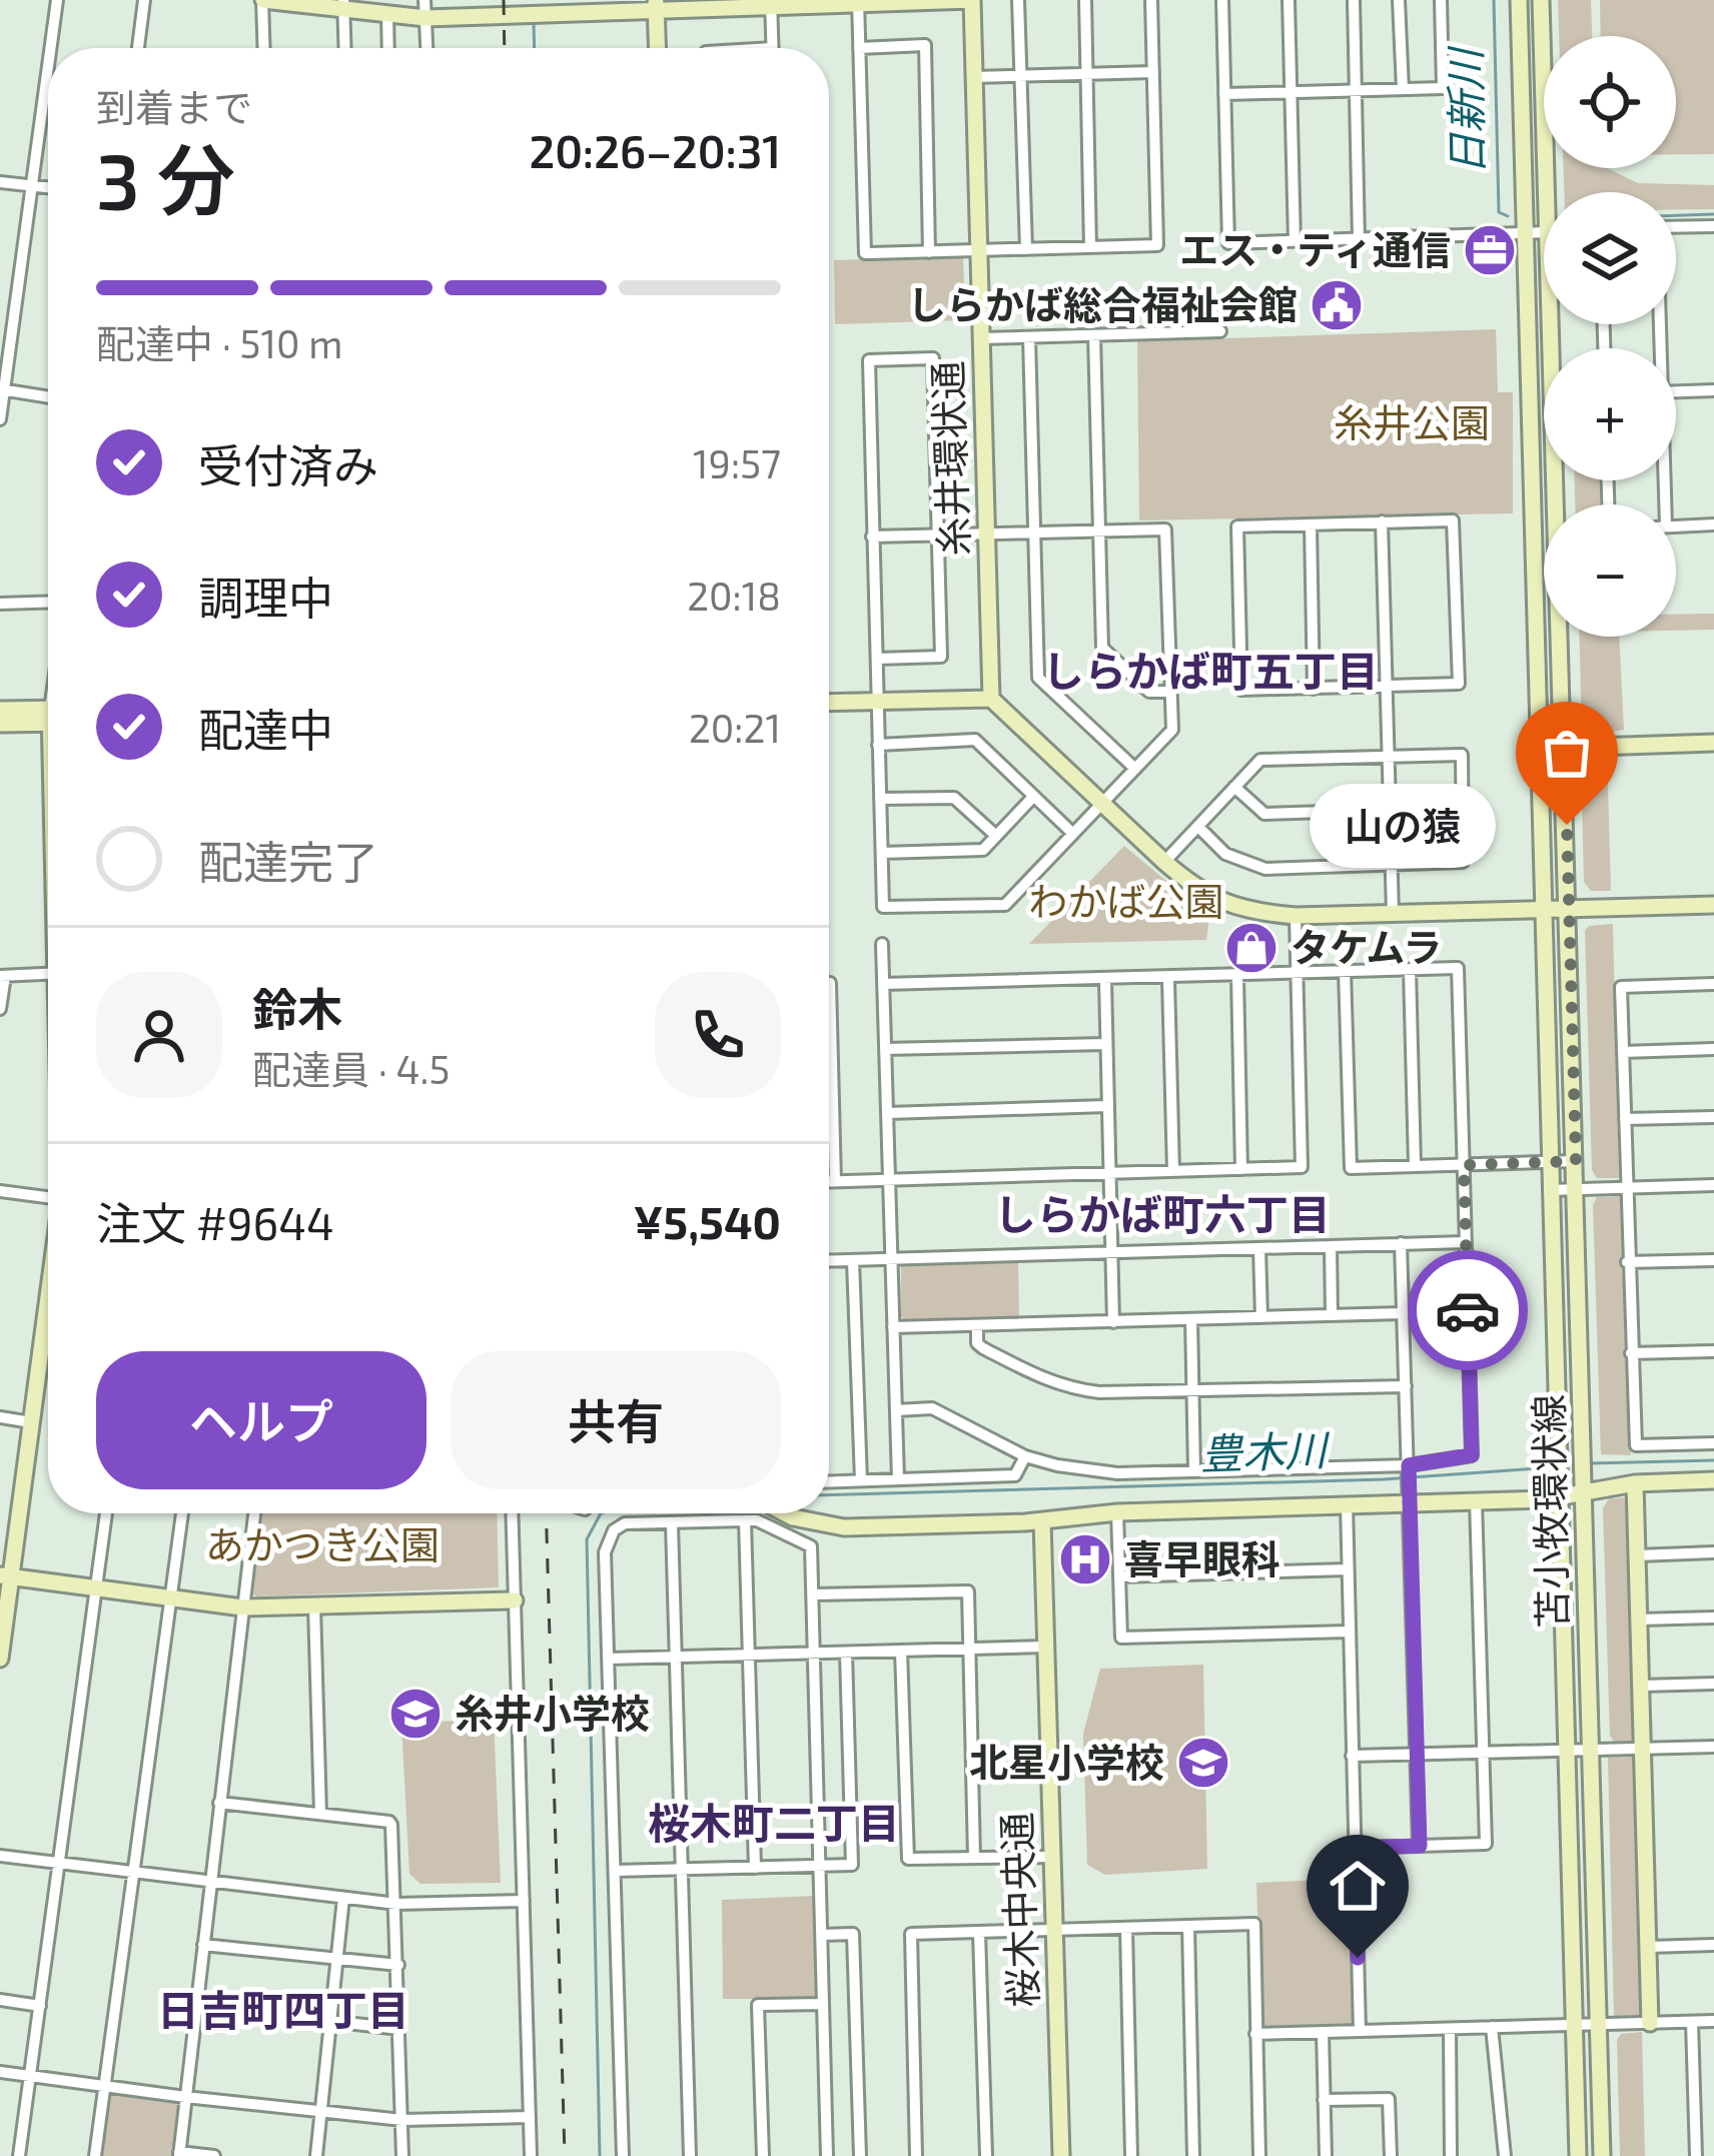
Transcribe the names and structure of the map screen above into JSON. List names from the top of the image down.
{
  "streets": {
    "street": ["糸井環状通", "苫小牧環状線", "桜木中央通"]
  },
  "districts": [
    "しらかば町五丁目",
    "しらかば町六丁目",
    "桜木町二丁目",
    "日吉町四丁目"
  ],
  "water": ["日新川", "豊木川"],
  "parks": ["糸井公園", "わかば公園", "あかつき公園"],
  "places": {
    "office": ["エス・ティ通信"],
    "public building": ["しらかば総合福祉会館"],
    "other": ["山の猿"],
    "shop": ["タケムラ"],
    "hospital": ["喜早眼科"],
    "school or university": ["糸井小学校", "北星小学校"]
  },
  "page": {
    "map_buttons": ["+", "−"],
    "heading": ["3 分", "到着まで", "20:26–20:31"],
    "panel": [
      "鈴木",
      "配達員 · 4.5",
      "注文 #9644",
      "¥5,540"
    ],
    "bar": "配達中 · 510 m",
    "list": [
      ["受付済み", "19:57"],
      ["調理中", "20:18"],
      ["配達中", "20:21"],
      "配達完了"
    ],
    "bubble": "山の猿",
    "buttons": ["ヘルプ", "共有"]
  }
}
